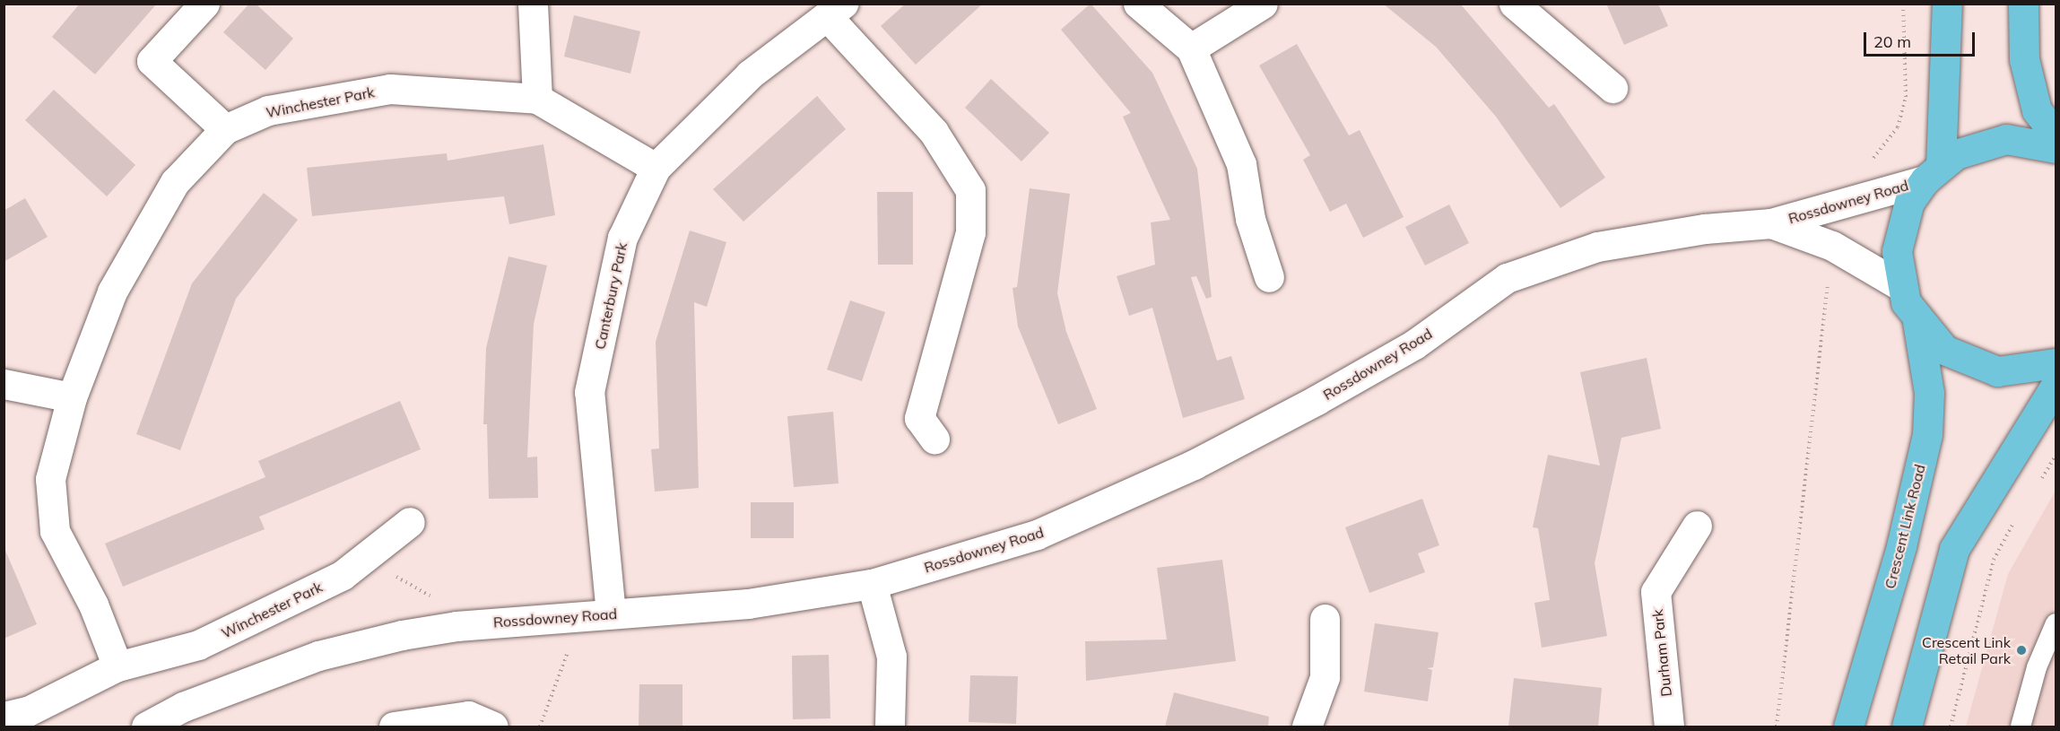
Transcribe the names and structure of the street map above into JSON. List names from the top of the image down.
{
  "streets": {
    "highway": ["Crescent Link Road"],
    "street": [
      "Winchester Park",
      "Rossdowney Road",
      "Canterbury Park",
      "Durham Park"
    ]
  },
  "crossings": [
    ["Winchester Park", "Canterbury Park"],
    ["Rossdowney Road", "Canterbury Park"],
    ["Rossdowney Road", "Crescent Link Road"]
  ],
  "places": ["Crescent Link Retail Park"],
  "scale_bar": "20 m"
}
